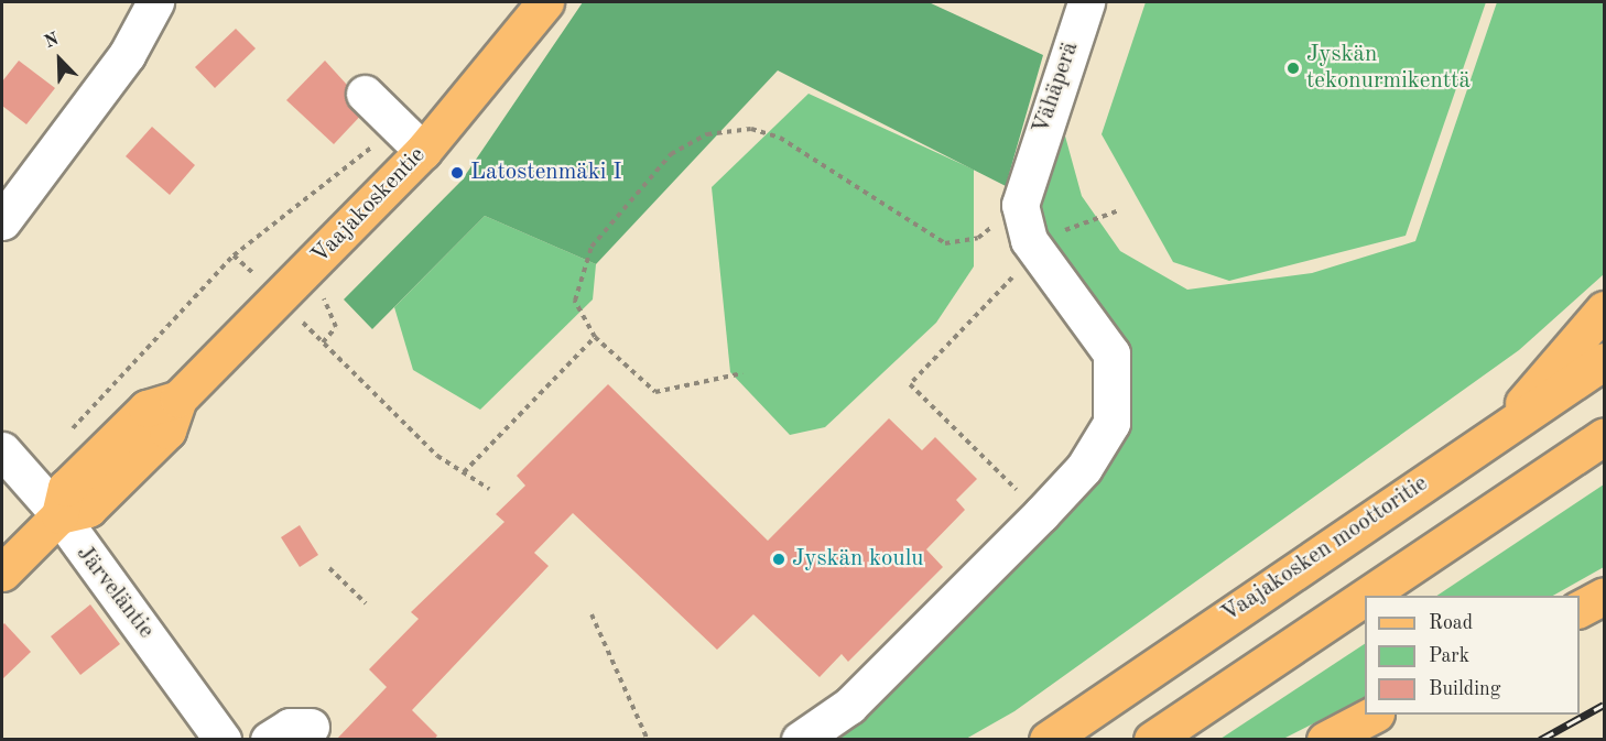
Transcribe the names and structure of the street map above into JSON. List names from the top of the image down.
{
  "streets": {
    "main road": ["Vaajakoskentie", "Vaajakosken moottoritie"],
    "street": ["Vähäperä", "Järveläntie"]
  },
  "crossings": [
    ["Vaajakoskentie", "Järveläntie"]
  ],
  "places": ["Jyskän tekonurmikenttä", "Latostenmäki I", "Jyskän koulu"],
  "legend": ["Road", "Park", "Building"],
  "north": "top left"
}
